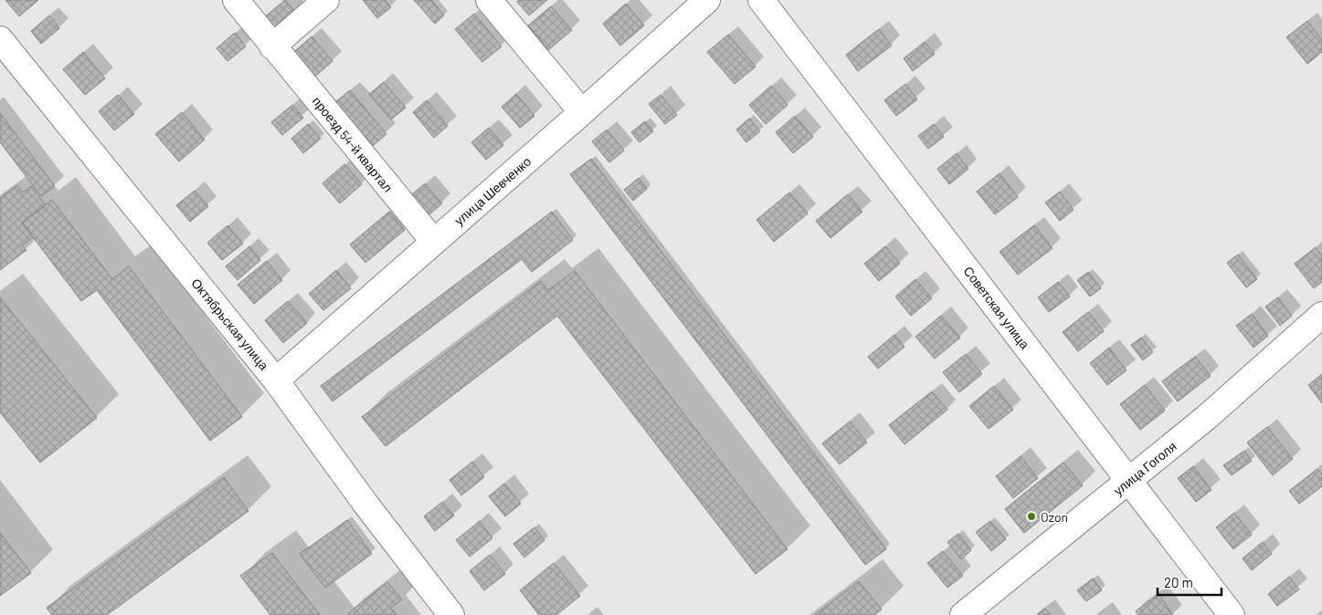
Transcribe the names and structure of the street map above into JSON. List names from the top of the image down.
{
  "streets": {
    "street": [
      "проезд 54-й квартал",
      "улица Шевченко",
      "Советская улица",
      "Октябрьская улица",
      "улица Гоголя"
    ]
  },
  "crossings": [
    ["проезд 54-й квартал", "улица Шевченко"],
    ["улица Шевченко", "Октябрьская улица"],
    ["Советская улица", "улица Гоголя"]
  ],
  "places": ["Ozon"],
  "scale_bar": "20 m"
}
